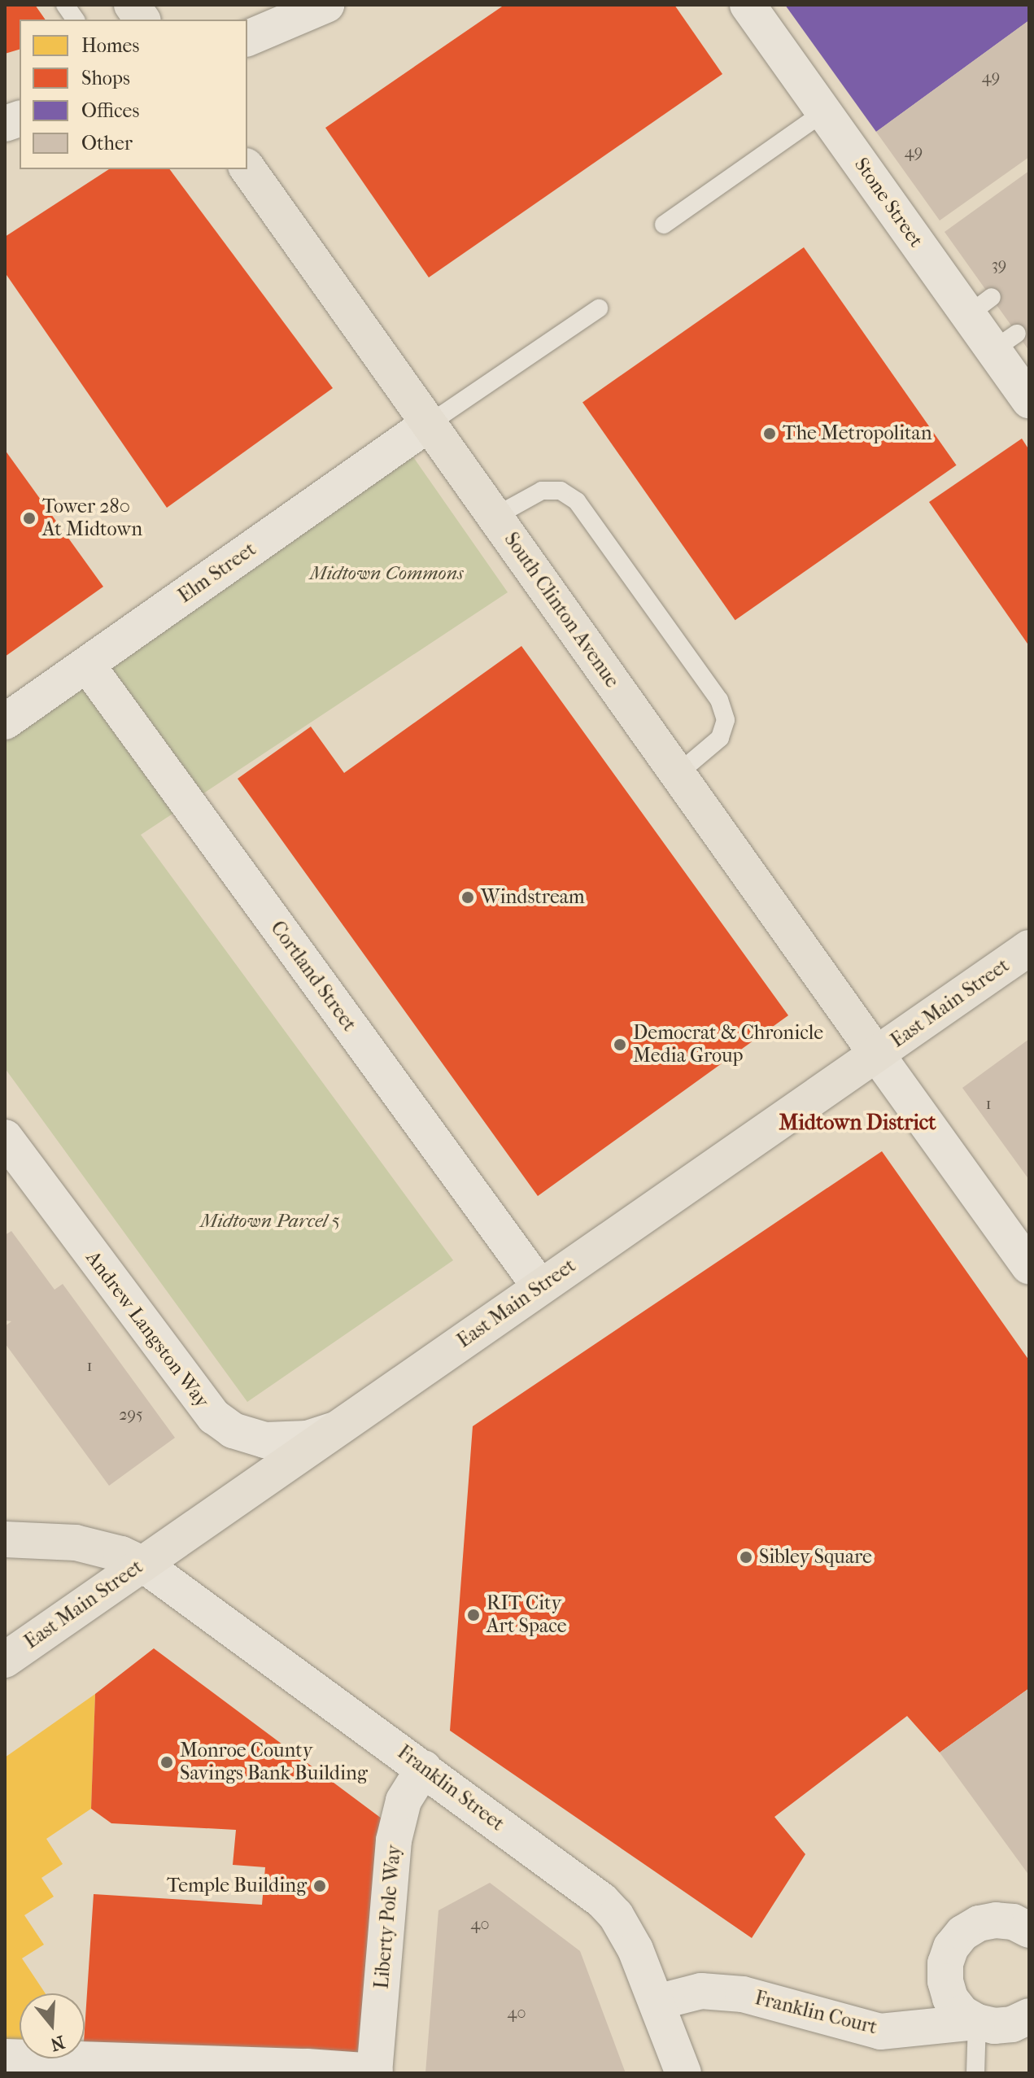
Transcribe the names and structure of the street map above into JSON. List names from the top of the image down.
{
  "streets": {
    "main road": ["South Clinton Avenue", "East Main Street"],
    "street": [
      "Stone Street",
      "Elm Street",
      "Cortland Street",
      "Andrew Langston Way",
      "Franklin Street",
      "Liberty Pole Way",
      "Franklin Court"
    ]
  },
  "crossings": [
    ["Elm Street", "South Clinton Avenue"],
    ["Elm Street", "Cortland Street"],
    ["South Clinton Avenue", "East Main Street"],
    ["Cortland Street", "East Main Street"],
    ["East Main Street", "Andrew Langston Way"],
    ["East Main Street", "Franklin Street"],
    ["Franklin Street", "Liberty Pole Way"],
    ["Franklin Street", "Franklin Court"]
  ],
  "districts": ["Midtown District"],
  "parks": ["Midtown Commons", "Midtown Parcel 5"],
  "places": [
    "The Metropolitan",
    "Tower 280 At Midtown",
    "Windstream",
    "Democrat & Chronicle Media Group",
    "Sibley Square",
    "RIT City Art Space",
    "Monroe County Savings Bank Building",
    "Temple Building"
  ],
  "house_numbers": [
    "49",
    "49",
    "39",
    "1",
    "1",
    "295",
    "40",
    "40"
  ],
  "legend": [
    "Homes",
    "Shops",
    "Offices",
    "Other"
  ],
  "north": "bottom"
}
